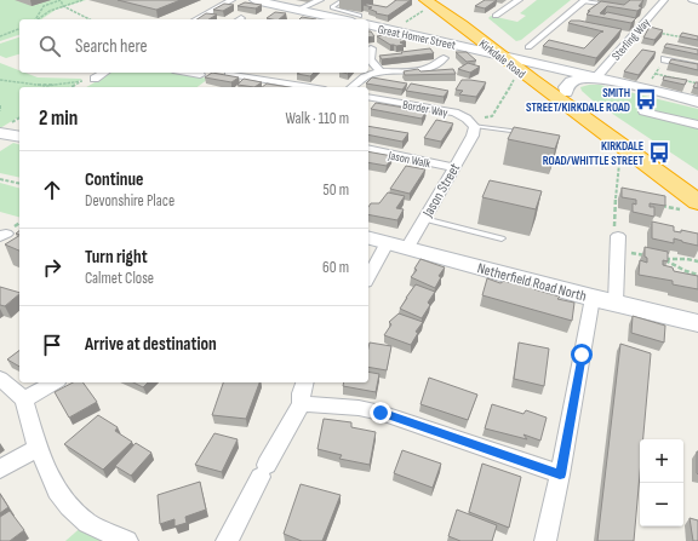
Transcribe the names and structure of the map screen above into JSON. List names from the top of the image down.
{
  "streets": {
    "highway": ["Kirkdale Road"],
    "street": [
      "Great Homer Street",
      "Sterling Way",
      "Border Way",
      "Jason Walk",
      "Jason Street",
      "Netherfield Road North"
    ]
  },
  "crossings": [
    ["Great Homer Street", "Sterling Way"],
    ["Great Homer Street", "Kirkdale Road"],
    ["Border Way", "Jason Street"],
    ["Jason Walk", "Jason Street"],
    ["Jason Street", "Netherfield Road North"]
  ],
  "places": {
    "bus stop": ["SMITH STREET/KIRKDALE ROAD", "KIRKDALE ROAD/WHITTLE STREET"]
  },
  "page": {
    "search": "Search here",
    "heading": ["2 min", "Walk · 110 m"],
    "list": [
      ["Continue", "Devonshire Place", "50 m"],
      ["Turn right", "Calmet Close", "60 m"],
      "Arrive at destination"
    ],
    "map_buttons": ["+", "−"]
  }
}
